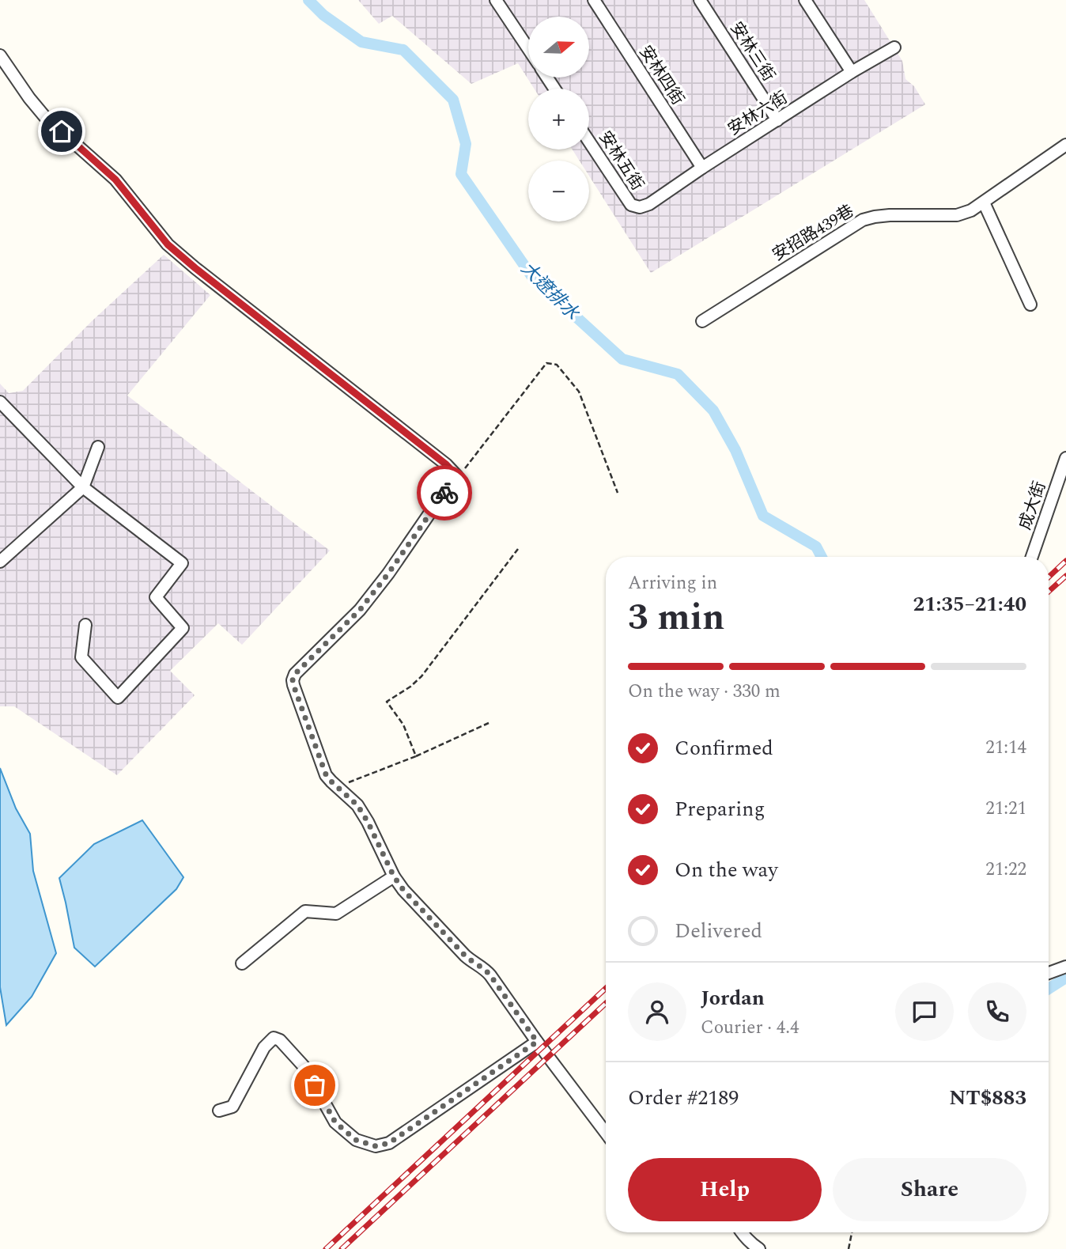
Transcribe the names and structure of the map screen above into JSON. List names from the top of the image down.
{
  "streets": {
    "street": [
      "安林三街",
      "安林四街",
      "安林六街",
      "安林五街",
      "安招路439巷",
      "成大街"
    ]
  },
  "crossings": [
    ["安林三街", "安林六街"],
    ["安林四街", "安林六街"],
    ["安林六街", "安林五街"]
  ],
  "water": ["大遼排水"],
  "north": "right",
  "page": {
    "map_buttons": ["+", "−"],
    "heading": ["3 min", "Arriving in", "21:35–21:40"],
    "panel": [
      "Jordan",
      "Courier · 4.4",
      "Order #2189",
      "NT$883"
    ],
    "bar": "On the way · 330 m",
    "list": [
      ["Confirmed", "21:14"],
      ["Preparing", "21:21"],
      ["On the way", "21:22"],
      "Delivered"
    ],
    "buttons": ["Help", "Share"]
  }
}
